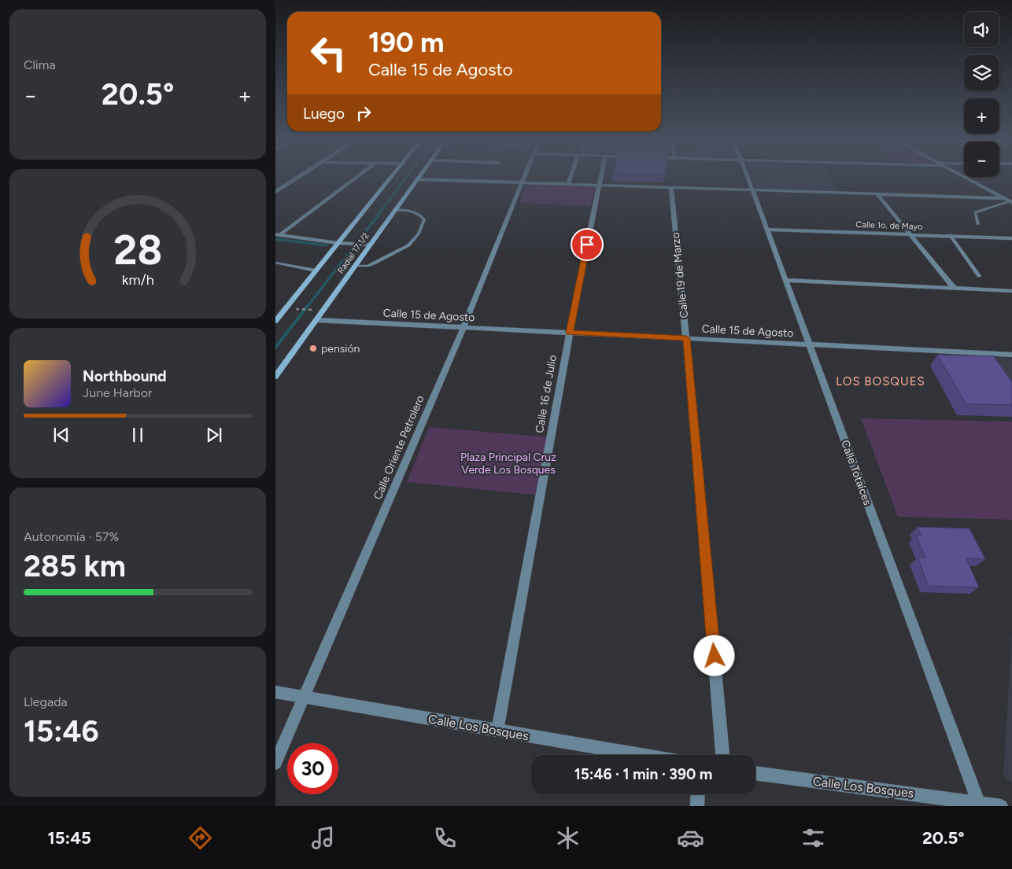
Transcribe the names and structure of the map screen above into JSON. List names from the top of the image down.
{
  "streets": {
    "main road": ["Radial 17 1/2"],
    "street": [
      "Calle 1o. de Mayo",
      "Calle 19 de Marzo",
      "Calle 15 de Agosto",
      "Calle 16 de Julio",
      "Calle Oriente Petrolero",
      "Calle Totaíces",
      "Calle Los Bosques"
    ]
  },
  "crossings": [
    ["Calle 1o. de Mayo", "Calle Totaíces"],
    ["Radial 17 1/2", "Calle 15 de Agosto"],
    ["Calle 19 de Marzo", "Calle 15 de Agosto"],
    ["Calle 15 de Agosto", "Calle 16 de Julio"],
    ["Calle 15 de Agosto", "Calle Oriente Petrolero"],
    ["Calle 15 de Agosto", "Calle Totaíces"],
    ["Calle 16 de Julio", "Calle Los Bosques"],
    ["Calle Oriente Petrolero", "Calle Los Bosques"],
    ["Calle Totaíces", "Calle Los Bosques"]
  ],
  "districts": ["LOS BOSQUES"],
  "parks": ["Plaza Principal Cruz Verde Los Bosques"],
  "places": ["pensión"],
  "page": {
    "tile": [
      "Clima",
      ["Autonomía · 57%", "285 km"],
      ["Llegada", "15:46"]
    ],
    "map_buttons": ["+", "−"],
    "turn": ["190 m", "Calle 15 de Agosto"],
    "heat": ["−", "20.5°", "+"],
    "then": "Luego",
    "song": ["Northbound", "June Harbor"],
    "limit": "30",
    "trip": "15:46 · 1 min · 390 m",
    "tabs": ["15:45", "20.5°"],
    "gauge": ["28", "km/h"]
  }
}
